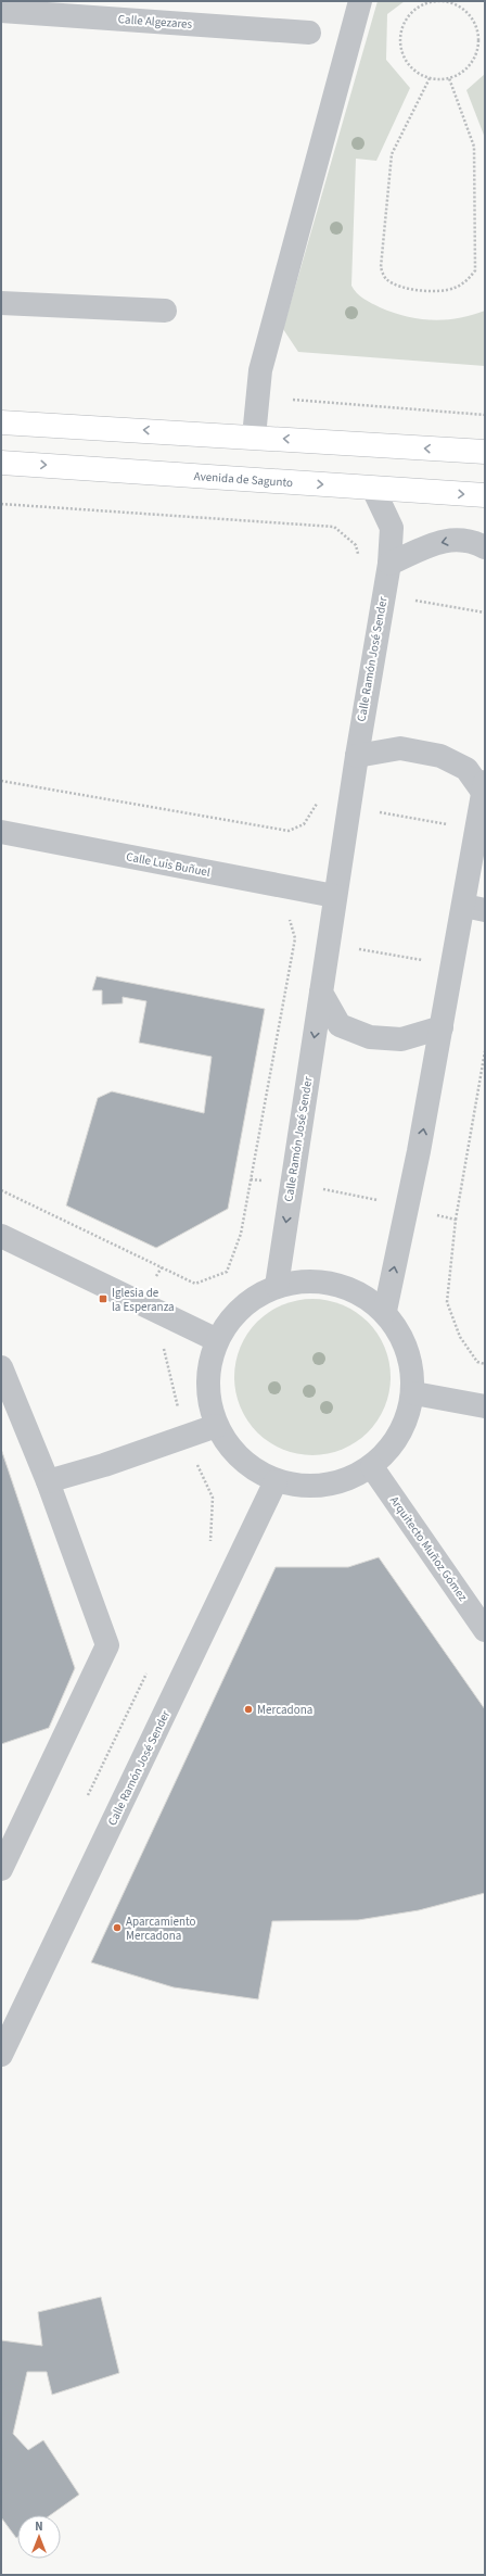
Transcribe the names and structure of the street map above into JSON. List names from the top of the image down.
{
  "streets": {
    "main road": ["Avenida de Sagunto"],
    "street": [
      "Calle Algezares",
      "Calle Ramón José Sender",
      "Calle Luis Buñuel",
      "Arquitecto Muñoz Gómez"
    ]
  },
  "crossings": [
    ["Avenida de Sagunto", "Calle Ramón José Sender"],
    ["Calle Ramón José Sender", "Calle Luis Buñuel"]
  ],
  "places": {
    "transit": ["Iglesia de la Esperanza"],
    "other": ["Mercadona", "Aparcamiento Mercadona"]
  },
  "north": "top"
}
